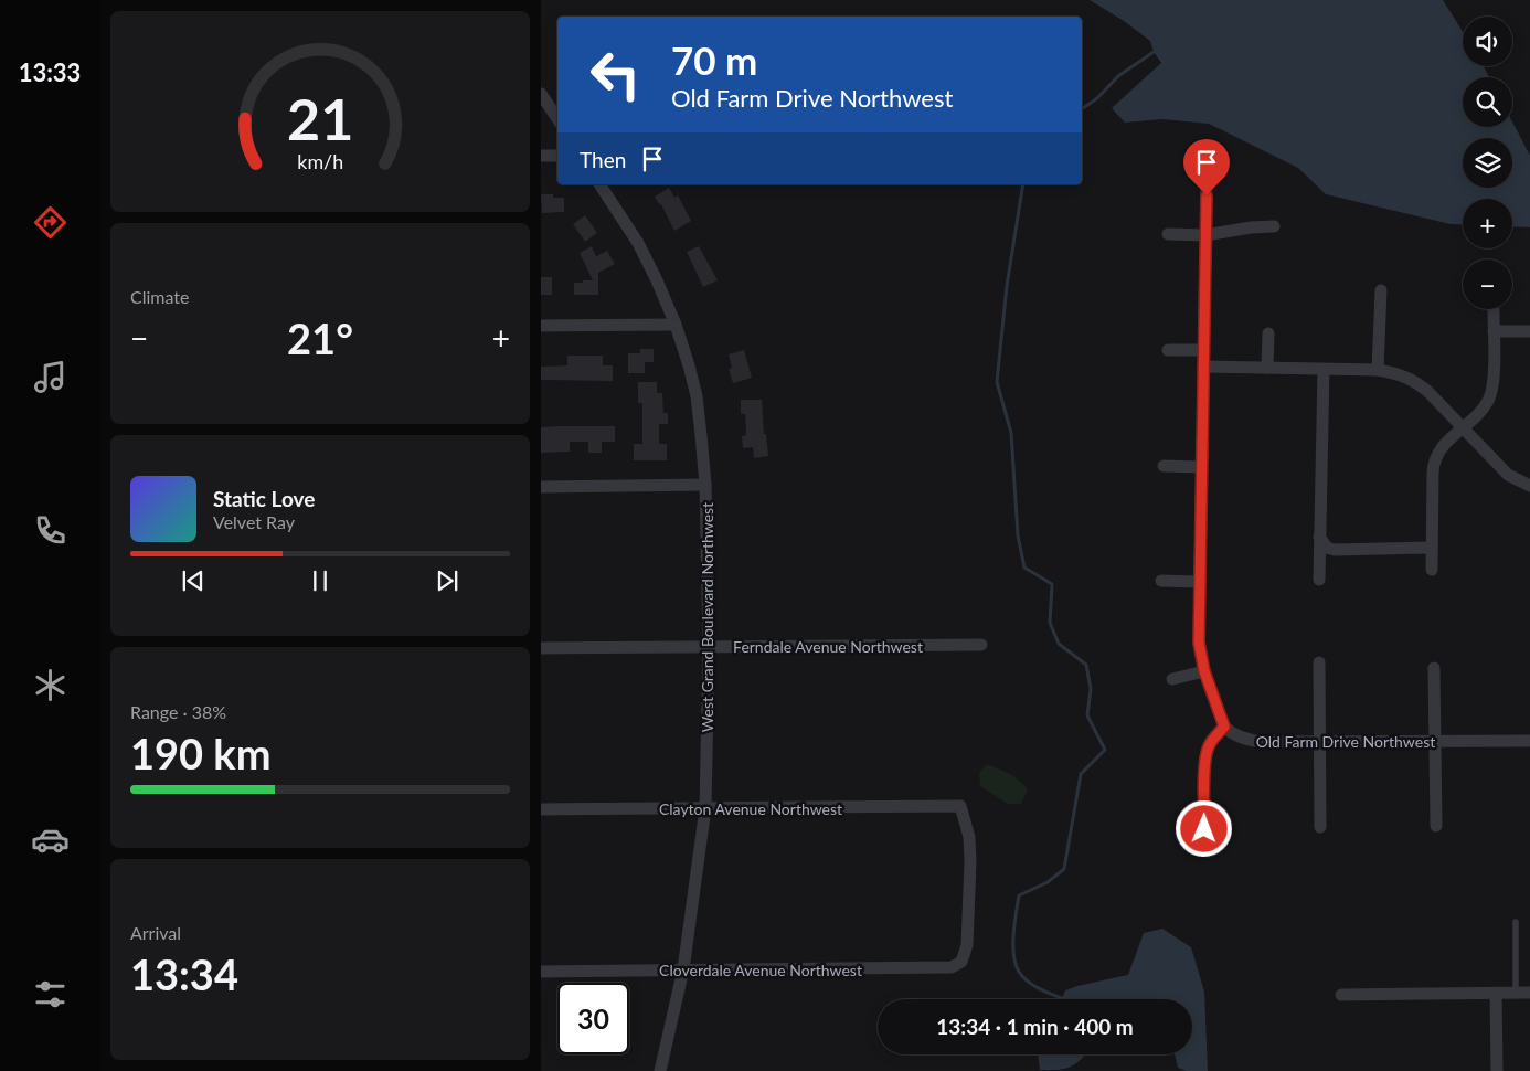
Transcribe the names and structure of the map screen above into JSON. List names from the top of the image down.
{
  "streets": {
    "street": [
      "West Grand Boulevard Northwest",
      "Ferndale Avenue Northwest",
      "Old Farm Drive Northwest",
      "Clayton Avenue Northwest",
      "Cloverdale Avenue Northwest"
    ]
  },
  "crossings": [
    ["West Grand Boulevard Northwest", "Ferndale Avenue Northwest"],
    ["West Grand Boulevard Northwest", "Clayton Avenue Northwest"],
    ["West Grand Boulevard Northwest", "Cloverdale Avenue Northwest"],
    ["Clayton Avenue Northwest", "Cloverdale Avenue Northwest"]
  ],
  "page": {
    "tabs": "13:33",
    "map_buttons": ["+", "−"],
    "turn": ["70 m", "Old Farm Drive Northwest"],
    "then": "Then",
    "tile": [
      "Climate",
      ["Range · 38%", "190 km"],
      ["Arrival", "13:34"]
    ],
    "heat": ["−", "21°", "+"],
    "song": ["Static Love", "Velvet Ray"],
    "limit": "30",
    "trip": "13:34 · 1 min · 400 m",
    "gauge": ["21", "km/h"]
  }
}
